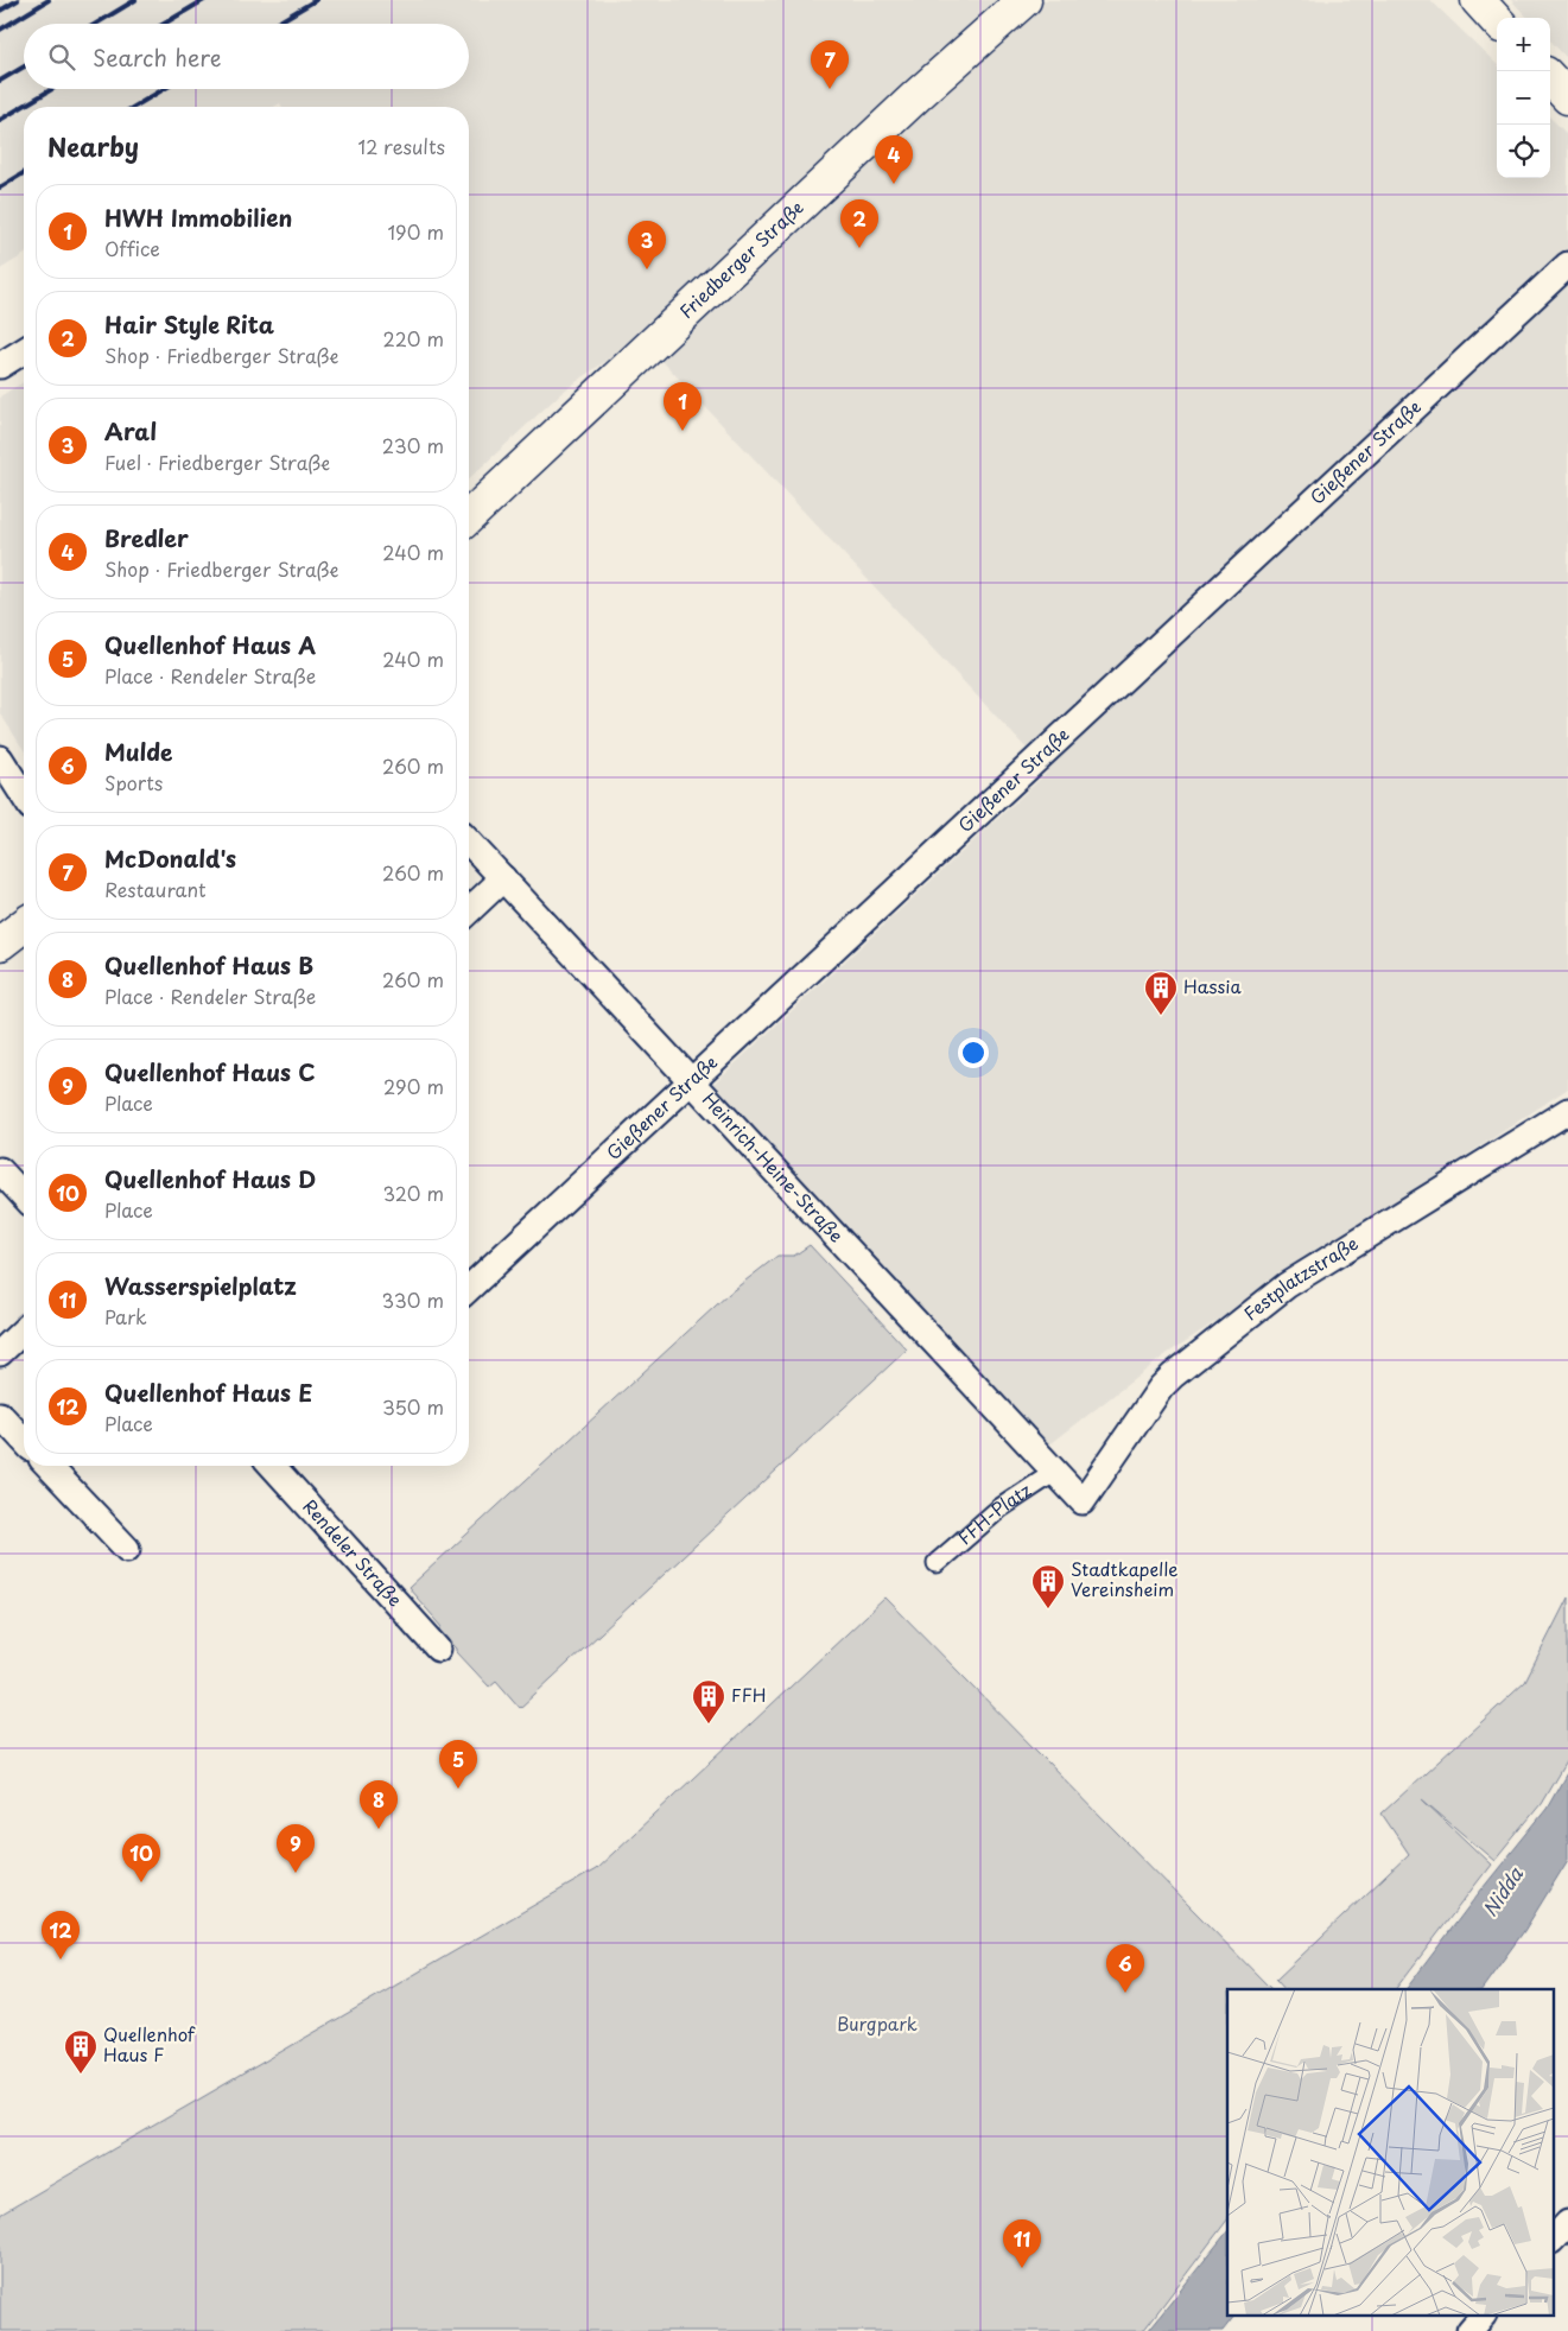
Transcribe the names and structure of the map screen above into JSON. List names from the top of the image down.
{
  "streets": {
    "main road": ["Friedberger Straße"],
    "street": [
      "Gießener Straße",
      "Heinrich-Heine-Straße",
      "Festplatzstraße",
      "FFH-Platz",
      "Rendeler Straße"
    ]
  },
  "crossings": [
    ["Gießener Straße", "Heinrich-Heine-Straße"],
    ["Heinrich-Heine-Straße", "Festplatzstraße"],
    ["Heinrich-Heine-Straße", "FFH-Platz"]
  ],
  "water": ["Nidda"],
  "parks": ["Burgpark"],
  "places": {
    "building": [
      "Hassia",
      "Stadtkapelle Vereinsheim",
      "FFH",
      "Quellenhof Haus F"
    ]
  },
  "page": {
    "map_buttons": ["+", "−"],
    "search": "Search here",
    "pins": [
      "7",
      "4",
      "2",
      "3",
      "1",
      "5",
      "8",
      "9",
      "10",
      "12",
      "6",
      "11"
    ],
    "heading": ["Nearby", "12 results"],
    "list": [
      {
        "mark": "1",
        "name": "HWH Immobilien",
        "note": "Office",
        "value": "190 m"
      },
      {
        "mark": "2",
        "name": "Hair Style Rita",
        "note": "Shop · Friedberger Straße",
        "value": "220 m"
      },
      {
        "mark": "3",
        "name": "Aral",
        "note": "Fuel · Friedberger Straße",
        "value": "230 m"
      },
      {
        "mark": "4",
        "name": "Bredler",
        "note": "Shop · Friedberger Straße",
        "value": "240 m"
      },
      {
        "mark": "5",
        "name": "Quellenhof Haus A",
        "note": "Place · Rendeler Straße",
        "value": "240 m"
      },
      {
        "mark": "6",
        "name": "Mulde",
        "note": "Sports",
        "value": "260 m"
      },
      {
        "mark": "7",
        "name": "McDonald's",
        "note": "Restaurant",
        "value": "260 m"
      },
      {
        "mark": "8",
        "name": "Quellenhof Haus B",
        "note": "Place · Rendeler Straße",
        "value": "260 m"
      },
      {
        "mark": "9",
        "name": "Quellenhof Haus C",
        "note": "Place",
        "value": "290 m"
      },
      {
        "mark": "10",
        "name": "Quellenhof Haus D",
        "note": "Place",
        "value": "320 m"
      },
      {
        "mark": "11",
        "name": "Wasserspielplatz",
        "note": "Park",
        "value": "330 m"
      },
      {
        "mark": "12",
        "name": "Quellenhof Haus E",
        "note": "Place",
        "value": "350 m"
      }
    ]
  }
}
